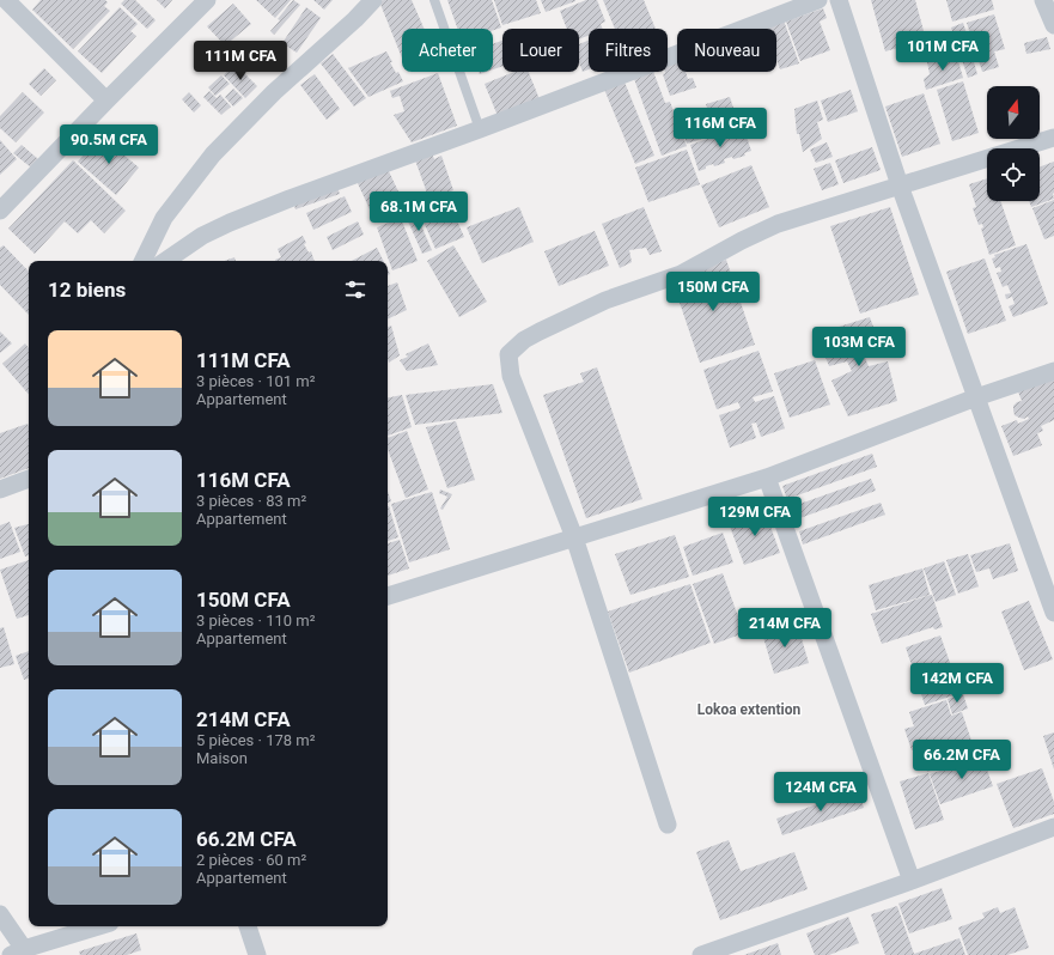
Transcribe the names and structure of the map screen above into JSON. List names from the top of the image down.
{
  "districts": ["Lokoa extention"],
  "north": "top",
  "page": {
    "chip": [
      "Acheter",
      "Louer",
      "Filtres",
      "Nouveau"
    ],
    "price": [
      "101M CFA",
      "111M CFA",
      "116M CFA",
      "90.5M CFA",
      "68.1M CFA",
      "150M CFA",
      "103M CFA",
      "129M CFA",
      "214M CFA",
      "142M CFA",
      "66.2M CFA",
      "124M CFA"
    ],
    "heading": "12 biens",
    "list": [
      {
        "name": "111M CFA",
        "note": "3 pièces · 101 m² · Appartement"
      },
      {
        "name": "116M CFA",
        "note": "3 pièces · 83 m² · Appartement"
      },
      {
        "name": "150M CFA",
        "note": "3 pièces · 110 m² · Appartement"
      },
      {
        "name": "214M CFA",
        "note": "5 pièces · 178 m² · Maison"
      },
      {
        "name": "66.2M CFA",
        "note": "2 pièces · 60 m² · Appartement"
      }
    ]
  }
}
